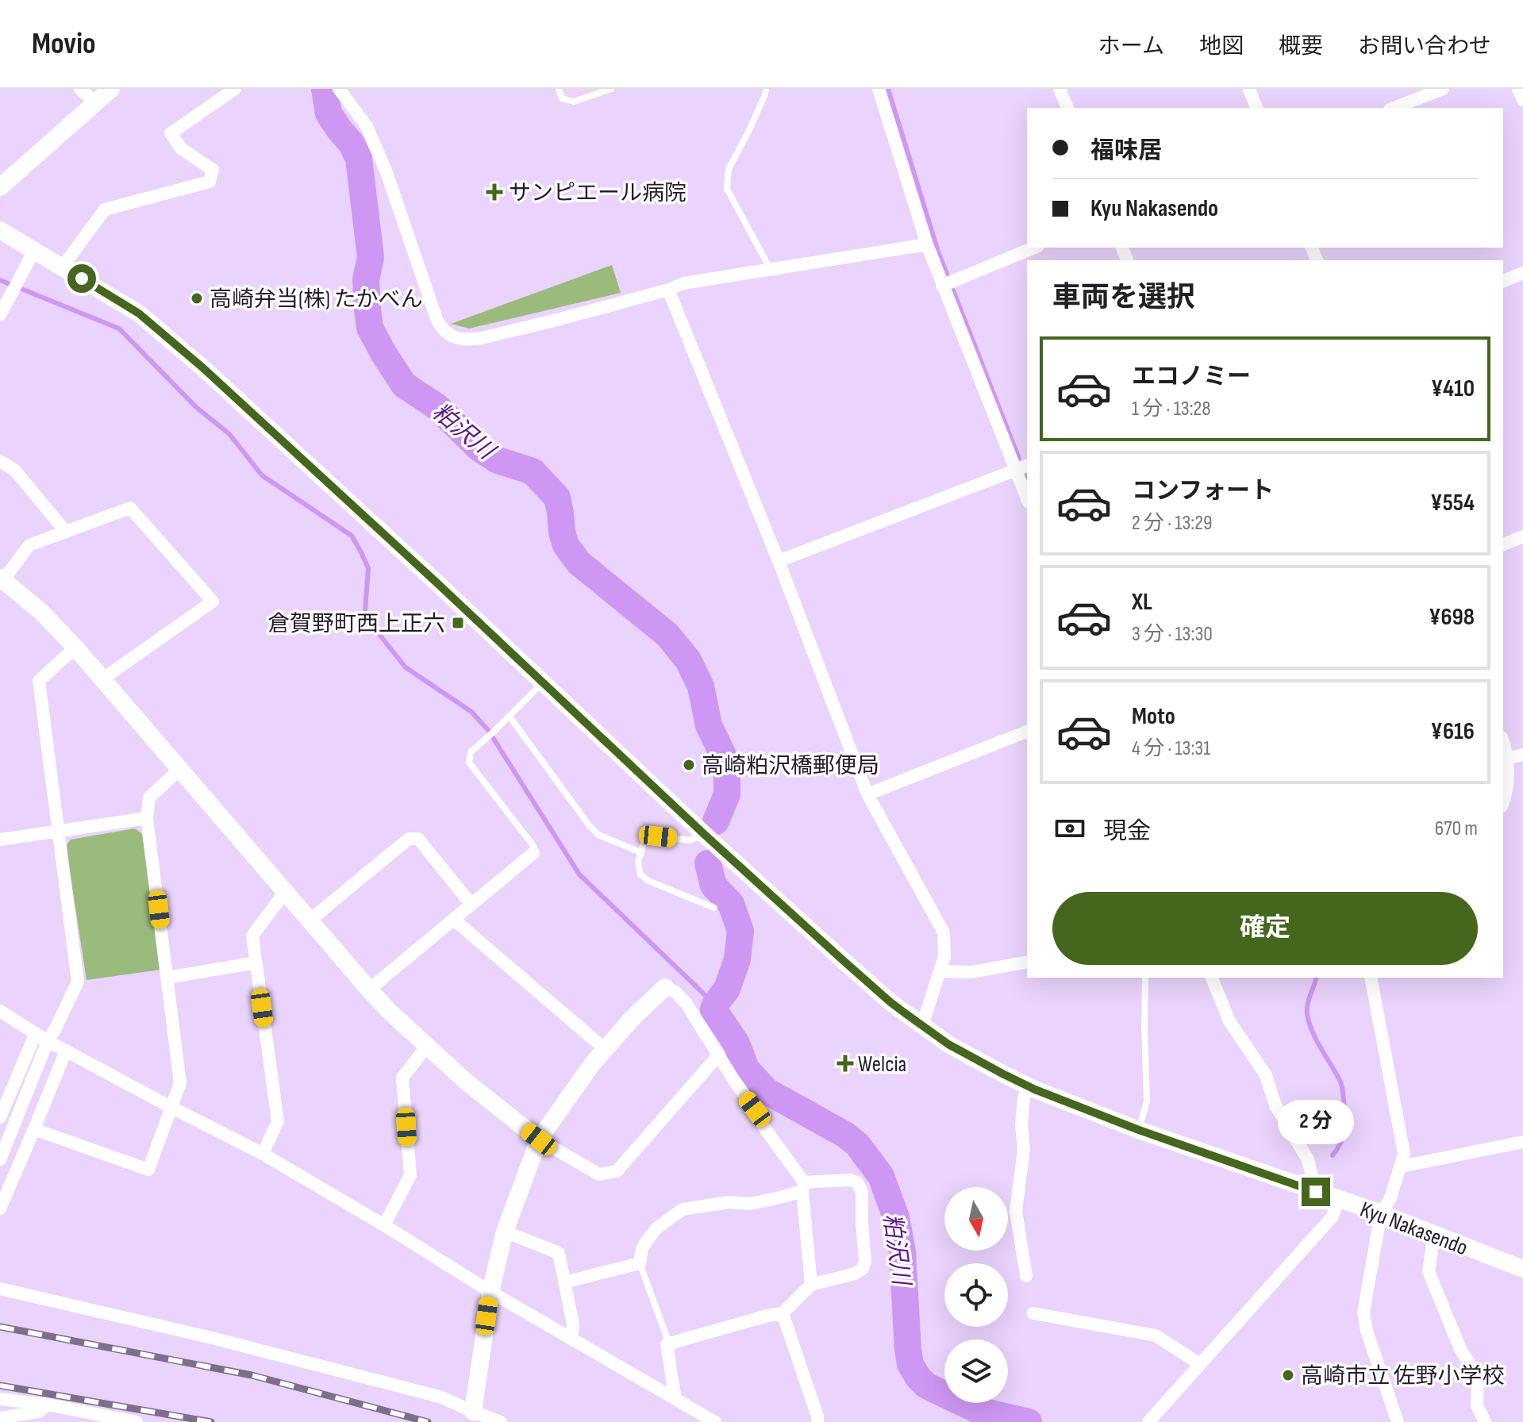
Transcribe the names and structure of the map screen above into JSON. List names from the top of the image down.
{
  "streets": {
    "main road": ["Kyu Nakasendo"]
  },
  "water": ["粕沢川"],
  "places": {
    "health": ["サンピエール病院", "Welcia"],
    "other": ["高崎弁当(株) たかべん", "高崎粕沢橋郵便局", "高崎市立 佐野小学校"],
    "transit": ["倉賀野町西上正六"]
  },
  "north": "bottom",
  "page": {
    "header": "Movio",
    "nav": [
      "ホーム",
      "地図",
      "概要",
      "お問い合わせ"
    ],
    "banner": ["福味居", "Kyu Nakasendo"],
    "heading": "車両を選択",
    "list": [
      {
        "name": "エコノミー",
        "note": "1 分 · 13:28",
        "value": "¥410"
      },
      {
        "name": "コンフォート",
        "note": "2 分 · 13:29",
        "value": "¥554"
      },
      {
        "name": "XL",
        "note": "3 分 · 13:30",
        "value": "¥698"
      },
      {
        "name": "Moto",
        "note": "4 分 · 13:31",
        "value": "¥616"
      }
    ],
    "pay": ["現金", "670 m"],
    "buttons": "確定",
    "bubble": "2 分"
  }
}
